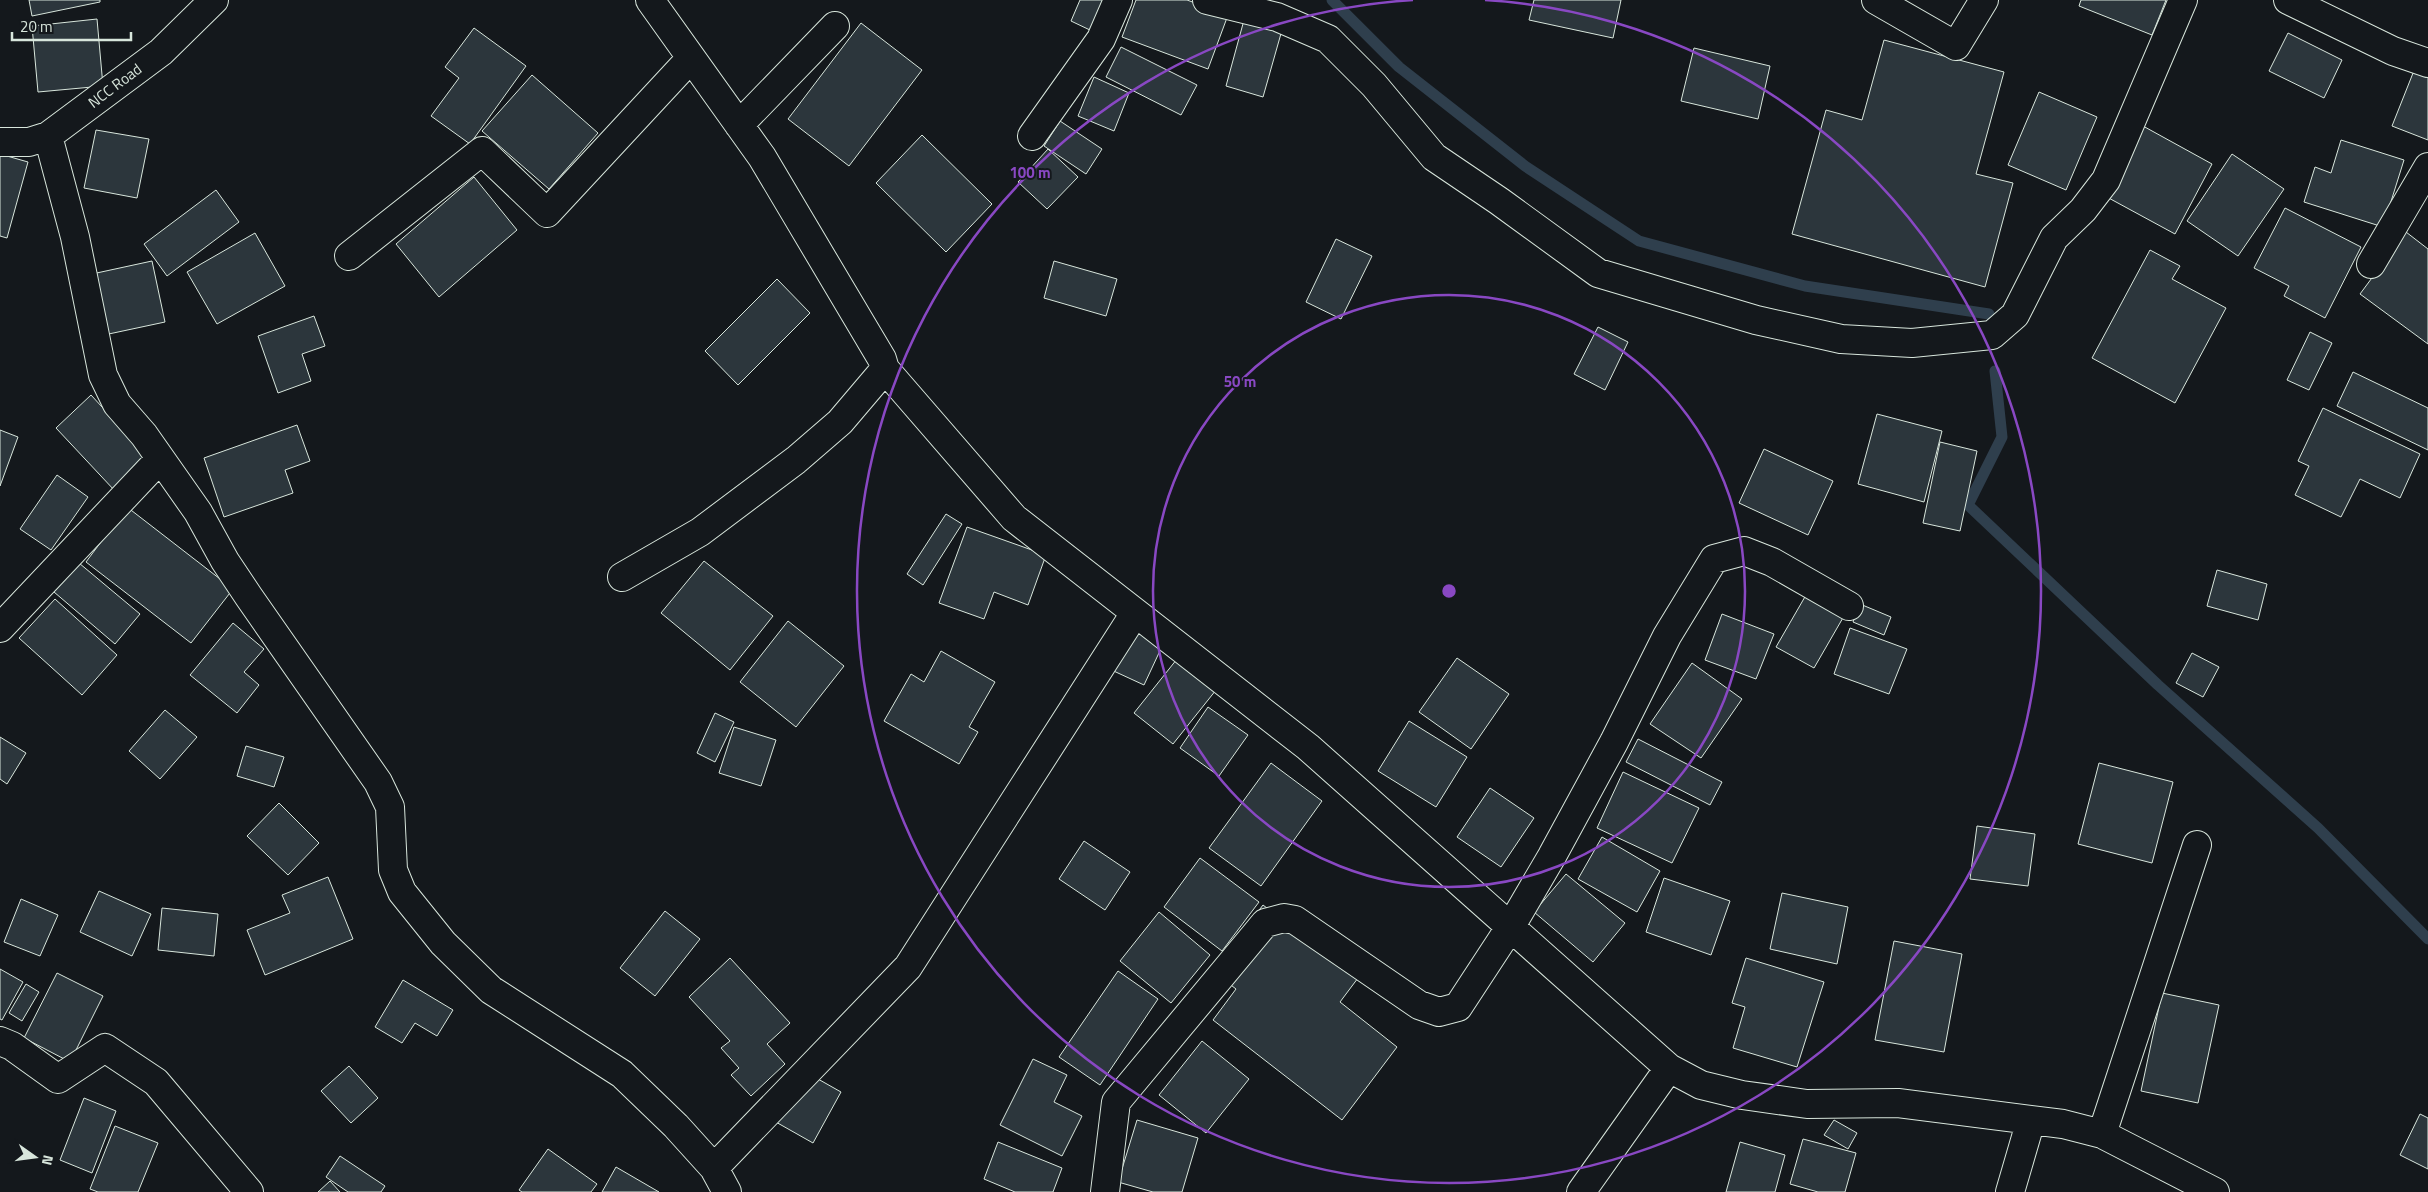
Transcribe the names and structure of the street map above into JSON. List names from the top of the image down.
{
  "streets": {
    "street": ["NCC Road"]
  },
  "scale_bar": "20 m",
  "north": "right",
  "rings": ["100 m", "50 m"]
}
